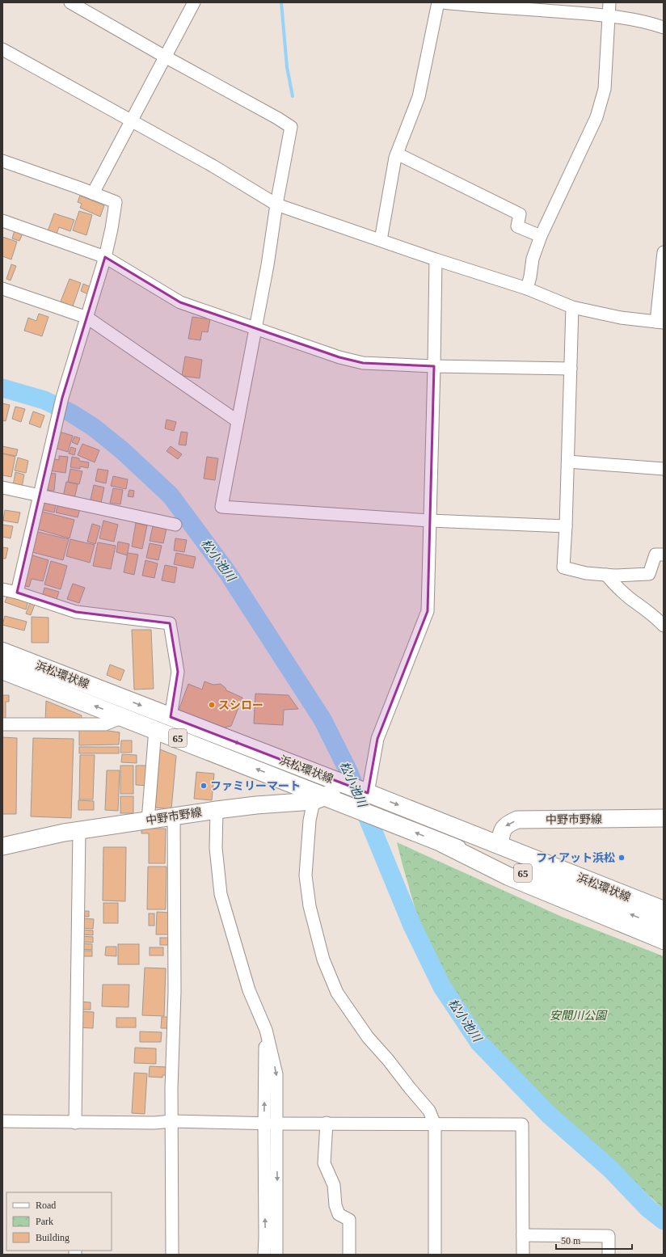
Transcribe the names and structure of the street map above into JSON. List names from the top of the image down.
{
  "streets": {
    "main road": ["浜松環状線", "65", "中野市野線"]
  },
  "crossings": [
    ["浜松環状線", "65"],
    ["浜松環状線", "中野市野線"]
  ],
  "water": ["松小池川"],
  "parks": ["安間川公園"],
  "places": ["スシロー", "ファミリーマート", "フィアット浜松"],
  "legend": ["Road", "Park", "Building"],
  "scale_bar": "50 m"
}
